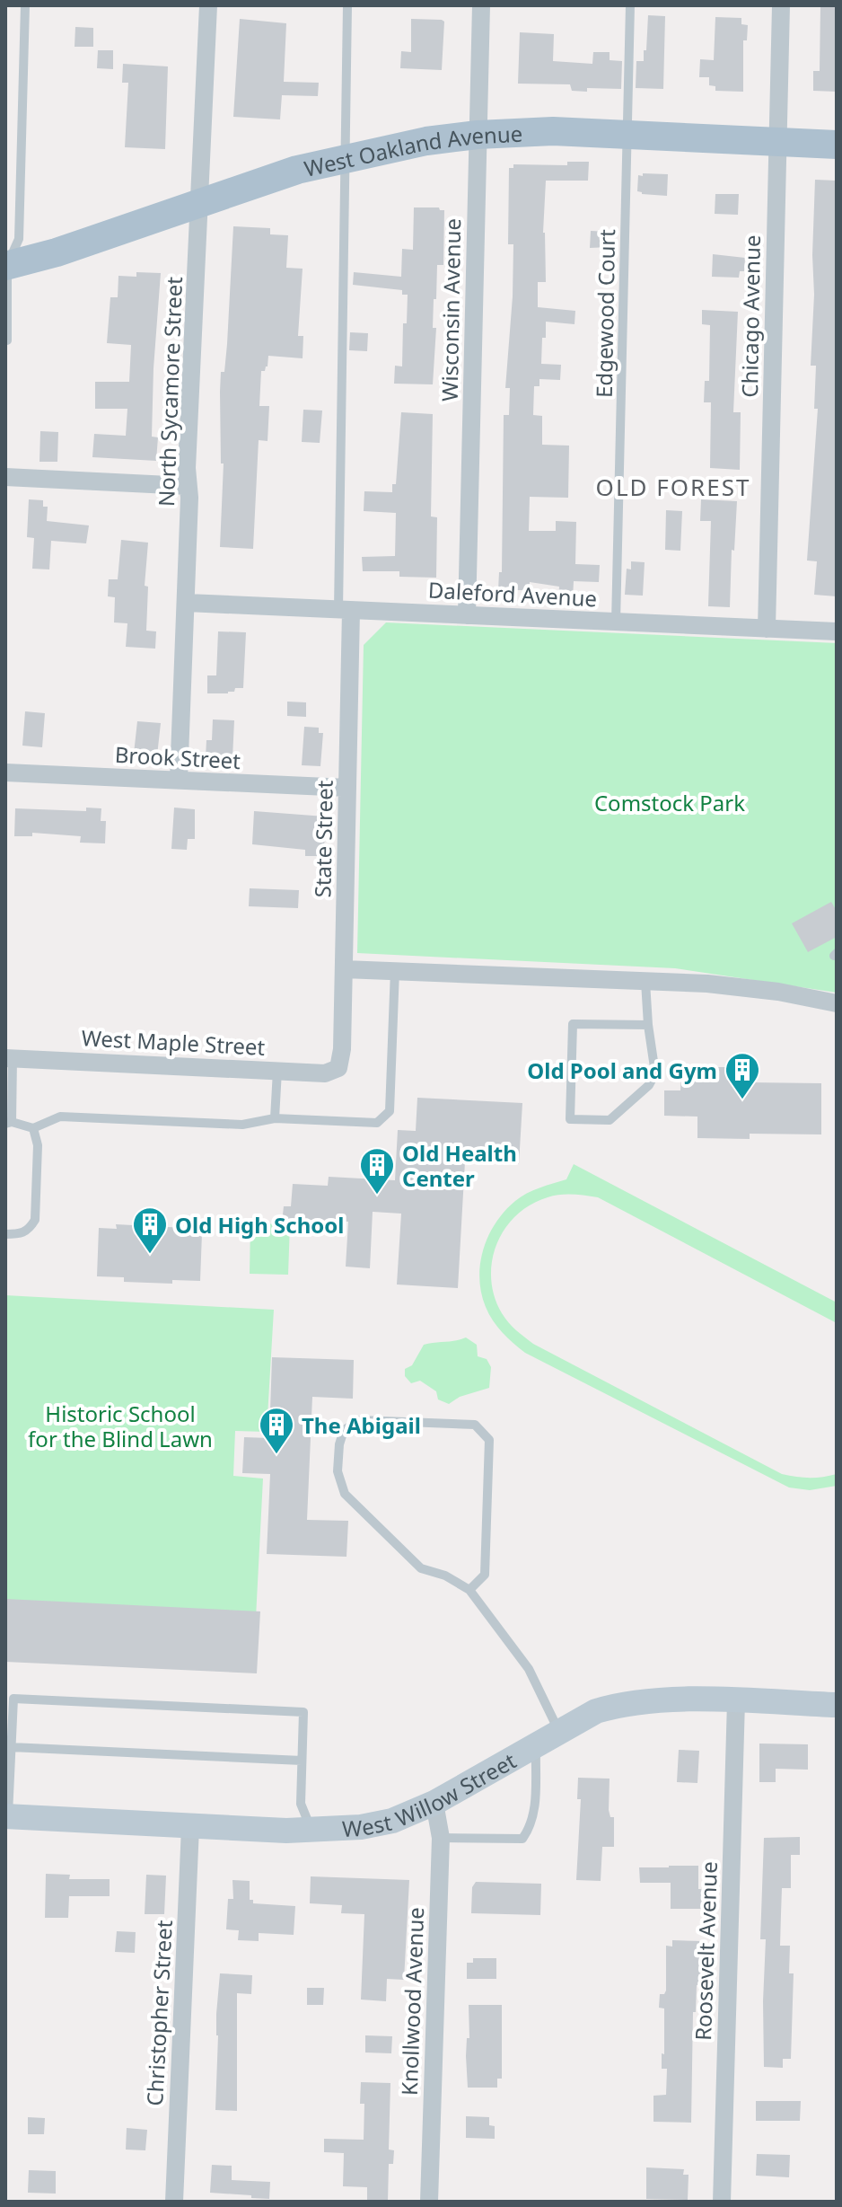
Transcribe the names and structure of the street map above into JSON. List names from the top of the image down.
{
  "streets": {
    "main road": ["West Oakland Avenue"],
    "street": [
      "Wisconsin Avenue",
      "Chicago Avenue",
      "North Sycamore Street",
      "Daleford Avenue",
      "Brook Street",
      "State Street",
      "West Maple Street",
      "West Willow Street",
      "Roosevelt Avenue",
      "Knollwood Avenue",
      "Christopher Street"
    ],
    "lane": ["Edgewood Court"]
  },
  "crossings": [
    ["West Oakland Avenue", "Wisconsin Avenue"],
    ["West Oakland Avenue", "Edgewood Court"],
    ["West Oakland Avenue", "Chicago Avenue"],
    ["West Oakland Avenue", "North Sycamore Street"],
    ["Wisconsin Avenue", "Daleford Avenue"],
    ["Edgewood Court", "Daleford Avenue"],
    ["Chicago Avenue", "Daleford Avenue"],
    ["North Sycamore Street", "Daleford Avenue"],
    ["North Sycamore Street", "Brook Street"],
    ["Daleford Avenue", "State Street"],
    ["Brook Street", "State Street"],
    ["State Street", "West Maple Street"],
    ["West Willow Street", "Roosevelt Avenue"],
    ["West Willow Street", "Knollwood Avenue"],
    ["West Willow Street", "Christopher Street"]
  ],
  "districts": ["OLD FOREST"],
  "parks": ["Comstock Park", "Historic School for the Blind Lawn"],
  "places": {
    "building": [
      "Old Pool and Gym",
      "Old Health Center",
      "Old High School",
      "The Abigail"
    ]
  }
}
